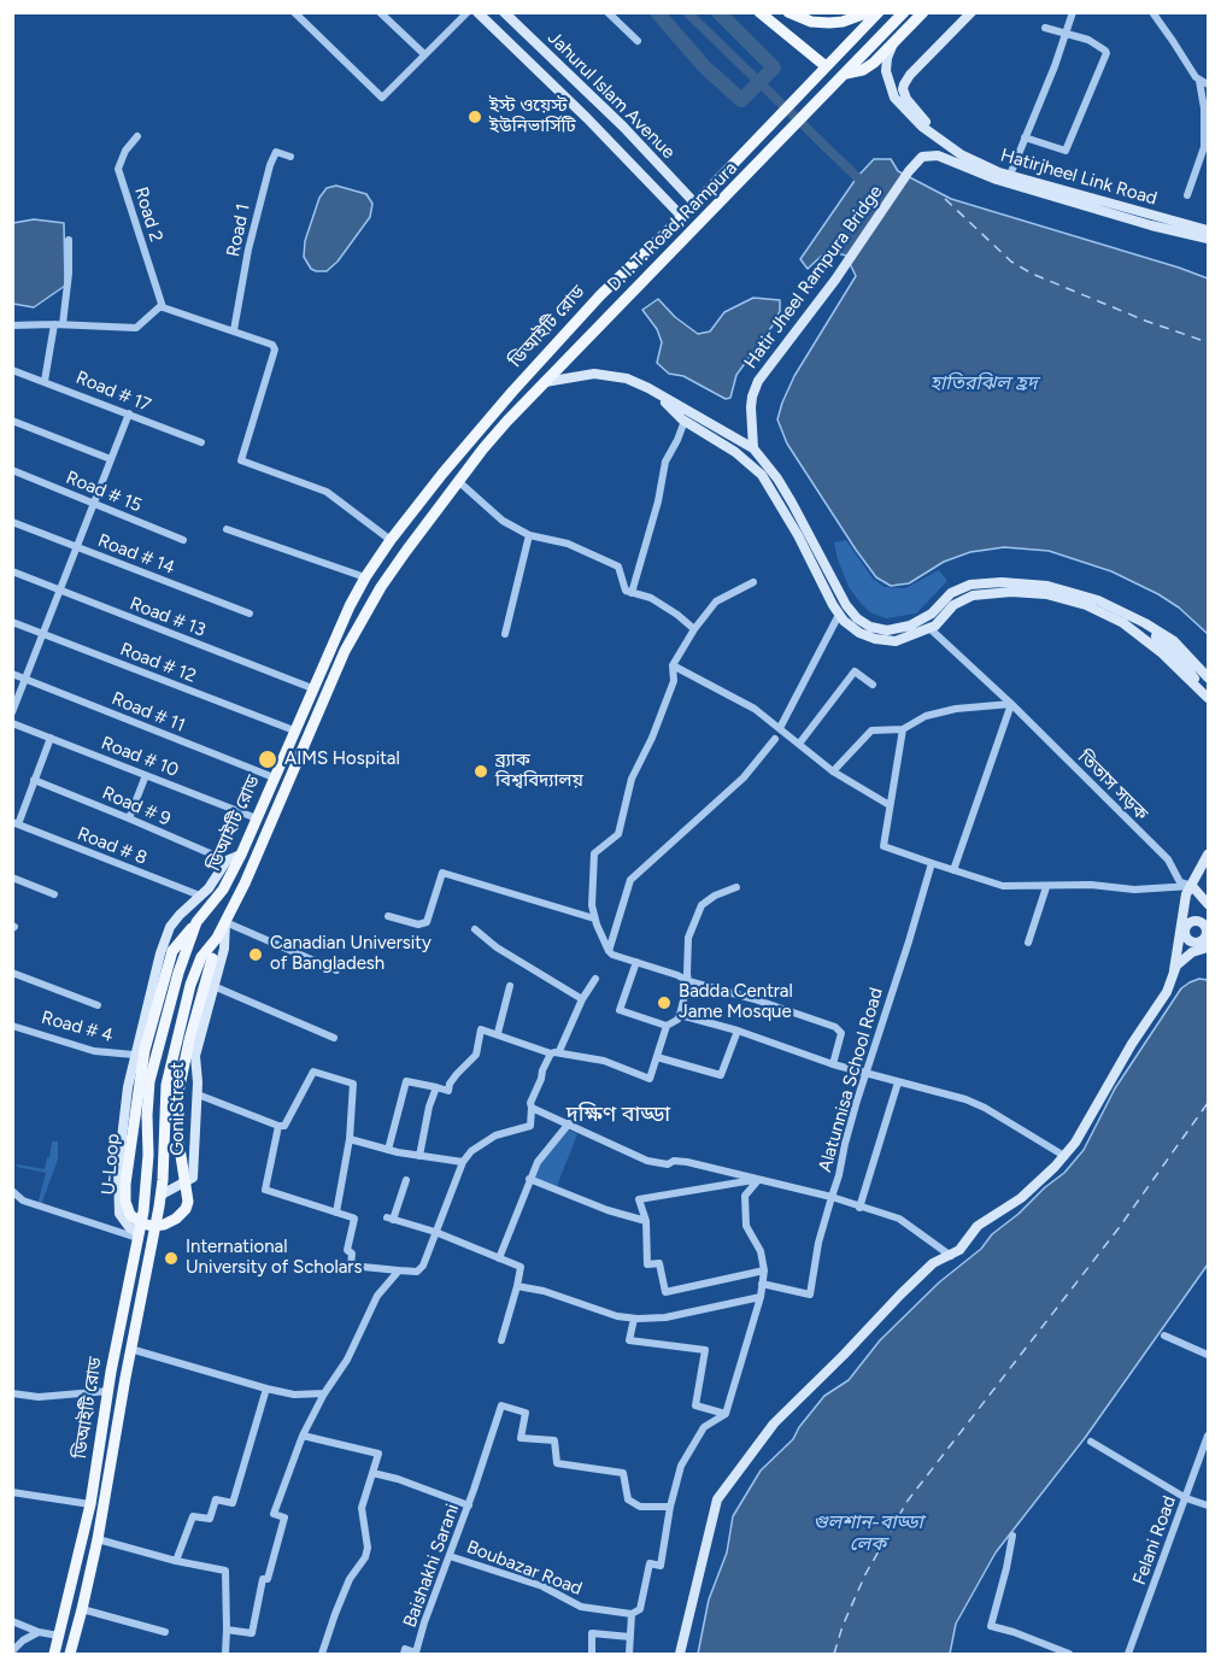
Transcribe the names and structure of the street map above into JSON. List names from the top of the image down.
{
  "streets": {
    "main road": [
      "Jahurul Islam Avenue",
      "Hatirjheel Link Road",
      "D. I. T. Road, Rampura",
      "Hatir Jheel Rampura Bridge",
      "ডিআইটি রোড",
      "Goni Street",
      "U-Loop"
    ],
    "street": [
      "Road 2",
      "Road 1",
      "Road # 17",
      "Road # 15",
      "Road # 14",
      "Road # 13",
      "Road # 12",
      "Road # 11",
      "Road # 10",
      "তিতাস সড়ক",
      "Road # 9",
      "Road # 8",
      "Road # 4",
      "Alatunnisa School Road",
      "Felani Road",
      "Baishakhi Sarani",
      "Boubazar Road"
    ]
  },
  "crossings": [
    ["Jahurul Islam Avenue", "ডিআইটি রোড"],
    ["D. I. T. Road, Rampura", "ডিআইটি রোড"],
    ["ডিআইটি রোড", "Road # 13"],
    ["ডিআইটি রোড", "Road # 12"],
    ["ডিআইটি রোড", "Road # 11"],
    ["ডিআইটি রোড", "Road # 10"],
    ["ডিআইটি রোড", "Goni Street"],
    ["ডিআইটি রোড", "U-Loop"],
    ["Baishakhi Sarani", "Boubazar Road"]
  ],
  "districts": ["দক্ষিণ বাড্ডা"],
  "water": ["হাতিরঝিল হ্রদ", "গুলশান-বাড্ডা লেক"],
  "places": [
    "ইস্ট ওয়েস্ট ইউনিভার্সিটি",
    "AIMS Hospital",
    "ব্র্যাক বিশ্ববিদ্যালয়",
    "Canadian University of Bangladesh",
    "Badda Central Jame Mosque",
    "International University of Scholars"
  ]
}
